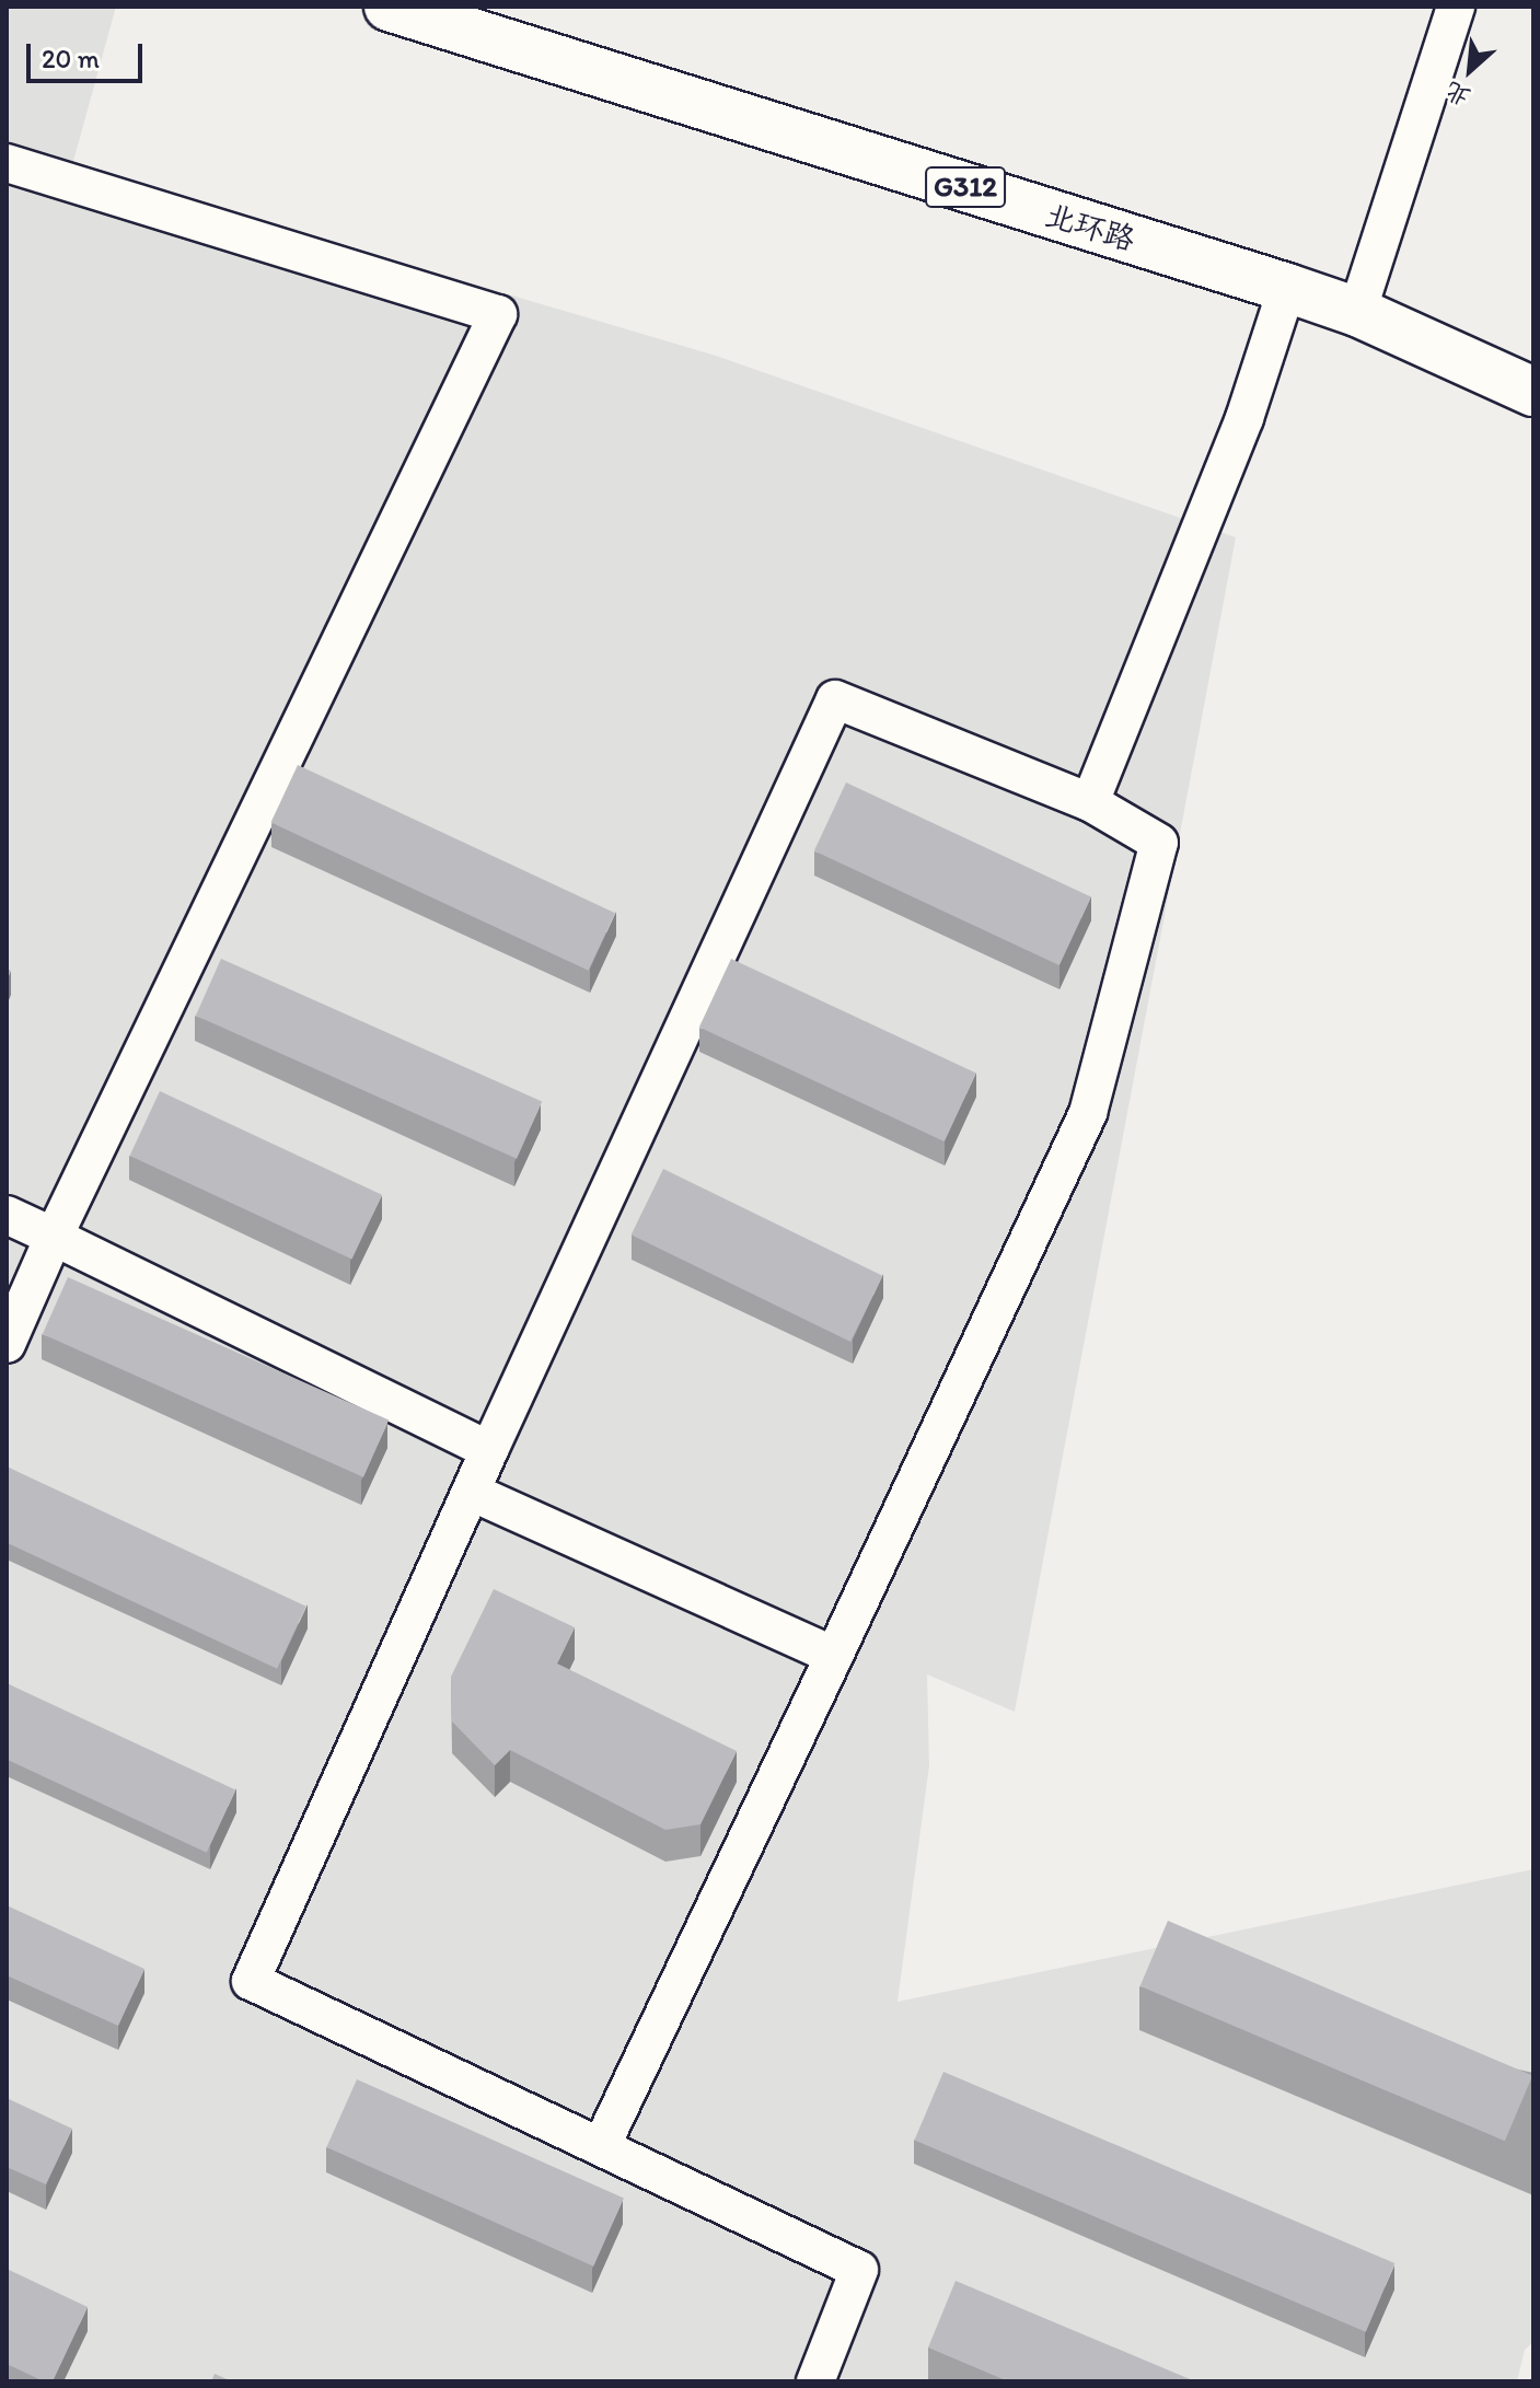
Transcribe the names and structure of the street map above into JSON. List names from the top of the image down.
{
  "streets": {
    "main road": ["G312", "北环路"]
  },
  "scale_bar": "20 m",
  "north": "bottom left"
}
